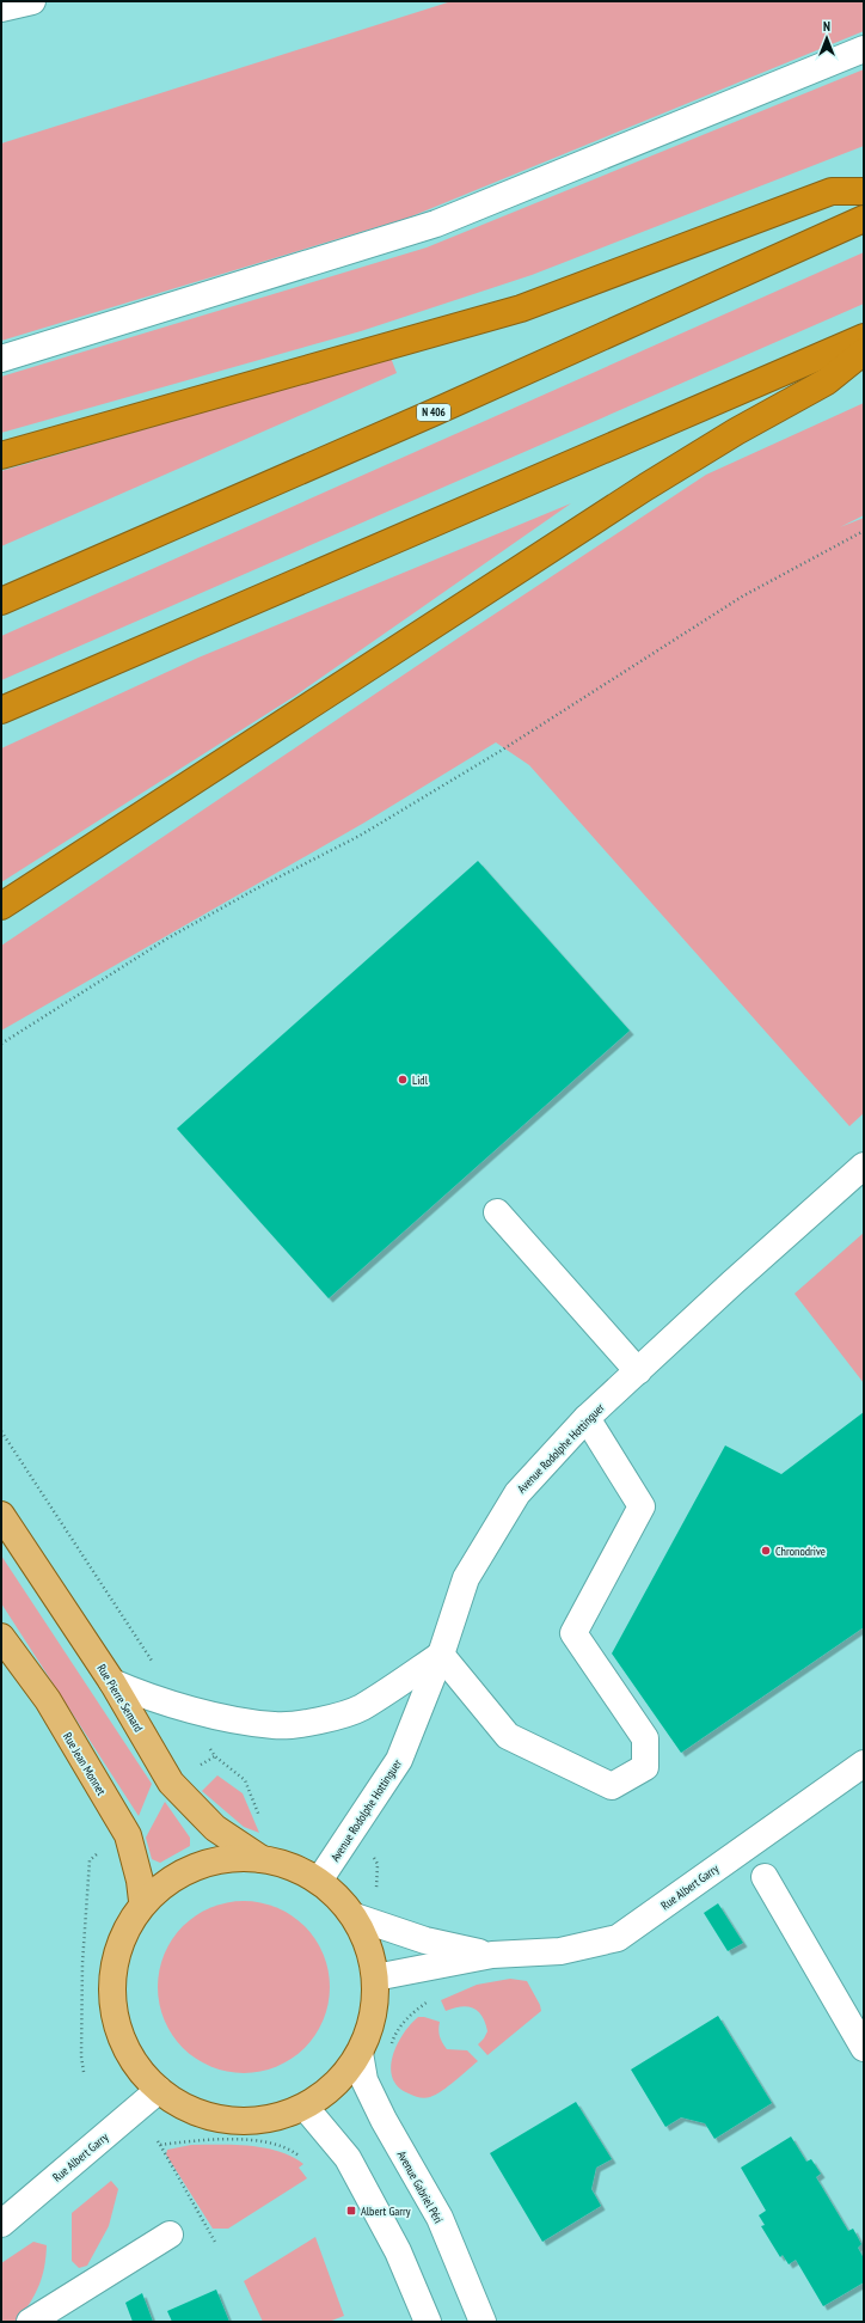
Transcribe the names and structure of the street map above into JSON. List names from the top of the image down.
{
  "streets": {
    "highway": ["N 406"],
    "main road": ["Rue Pierre Semard", "Rue Jean Monnet"],
    "street": ["Avenue Rodolphe Hottinguer", "Rue Albert Garry", "Avenue Gabriel Péri"]
  },
  "places": {
    "other": ["Lidl", "Chronodrive"],
    "transit": ["Albert Garry"]
  },
  "north": "top"
}
